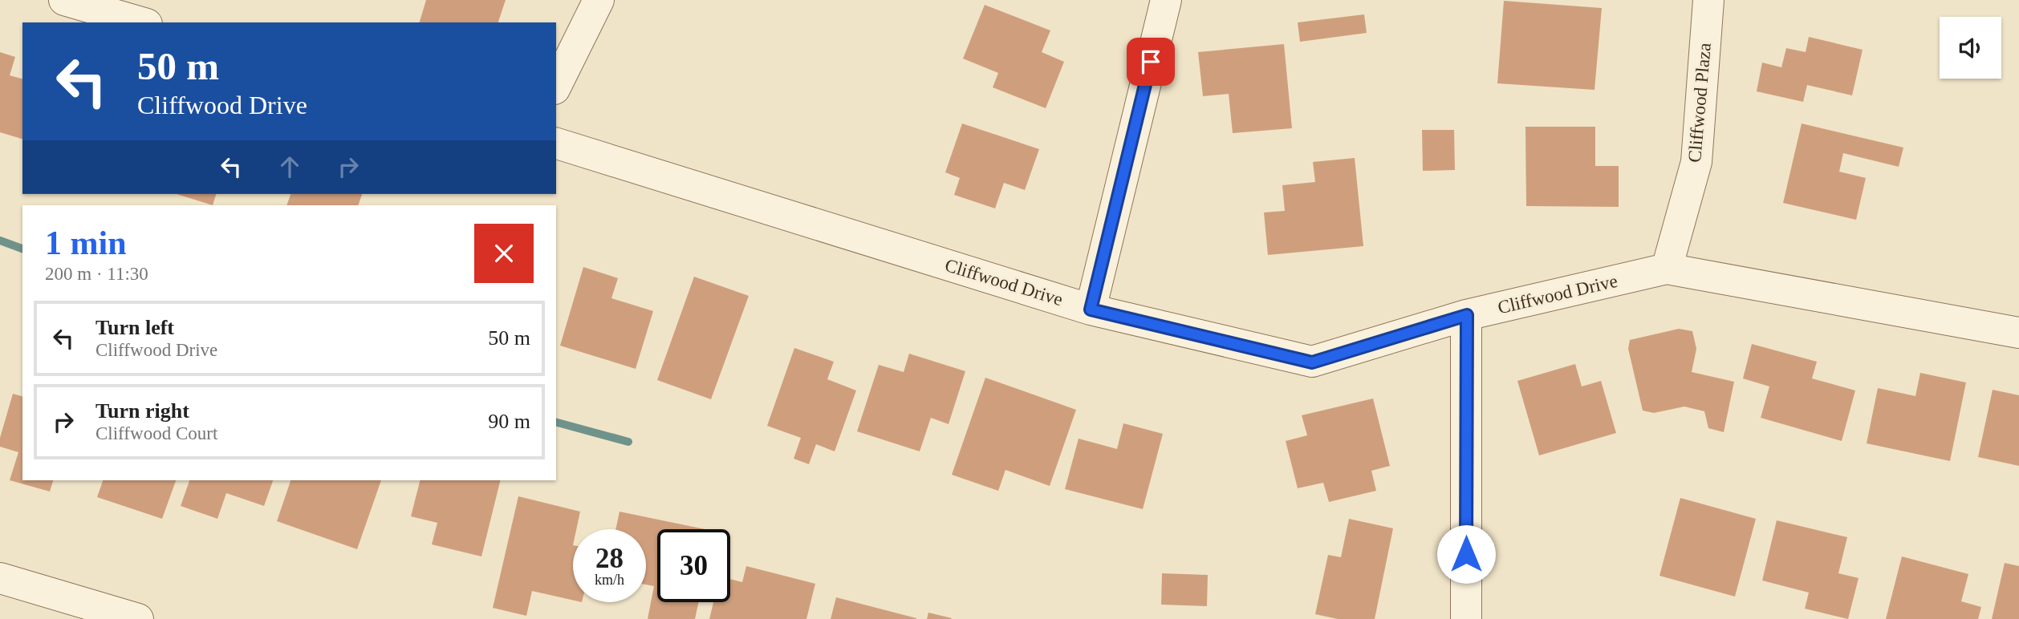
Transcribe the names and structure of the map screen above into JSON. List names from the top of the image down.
{
  "streets": {
    "street": ["Cliffwood Plaza", "Cliffwood Drive"]
  },
  "crossings": [
    ["Cliffwood Plaza", "Cliffwood Drive"]
  ],
  "page": {
    "turn": ["50 m", "Cliffwood Drive"],
    "heading": ["1 min", "200 m · 11:30"],
    "list": [
      {
        "name": "Turn left",
        "note": "Cliffwood Drive",
        "value": "50 m"
      },
      {
        "name": "Turn right",
        "note": "Cliffwood Court",
        "value": "90 m"
      }
    ],
    "speed": "28 km/h",
    "limit": "30"
  }
}
